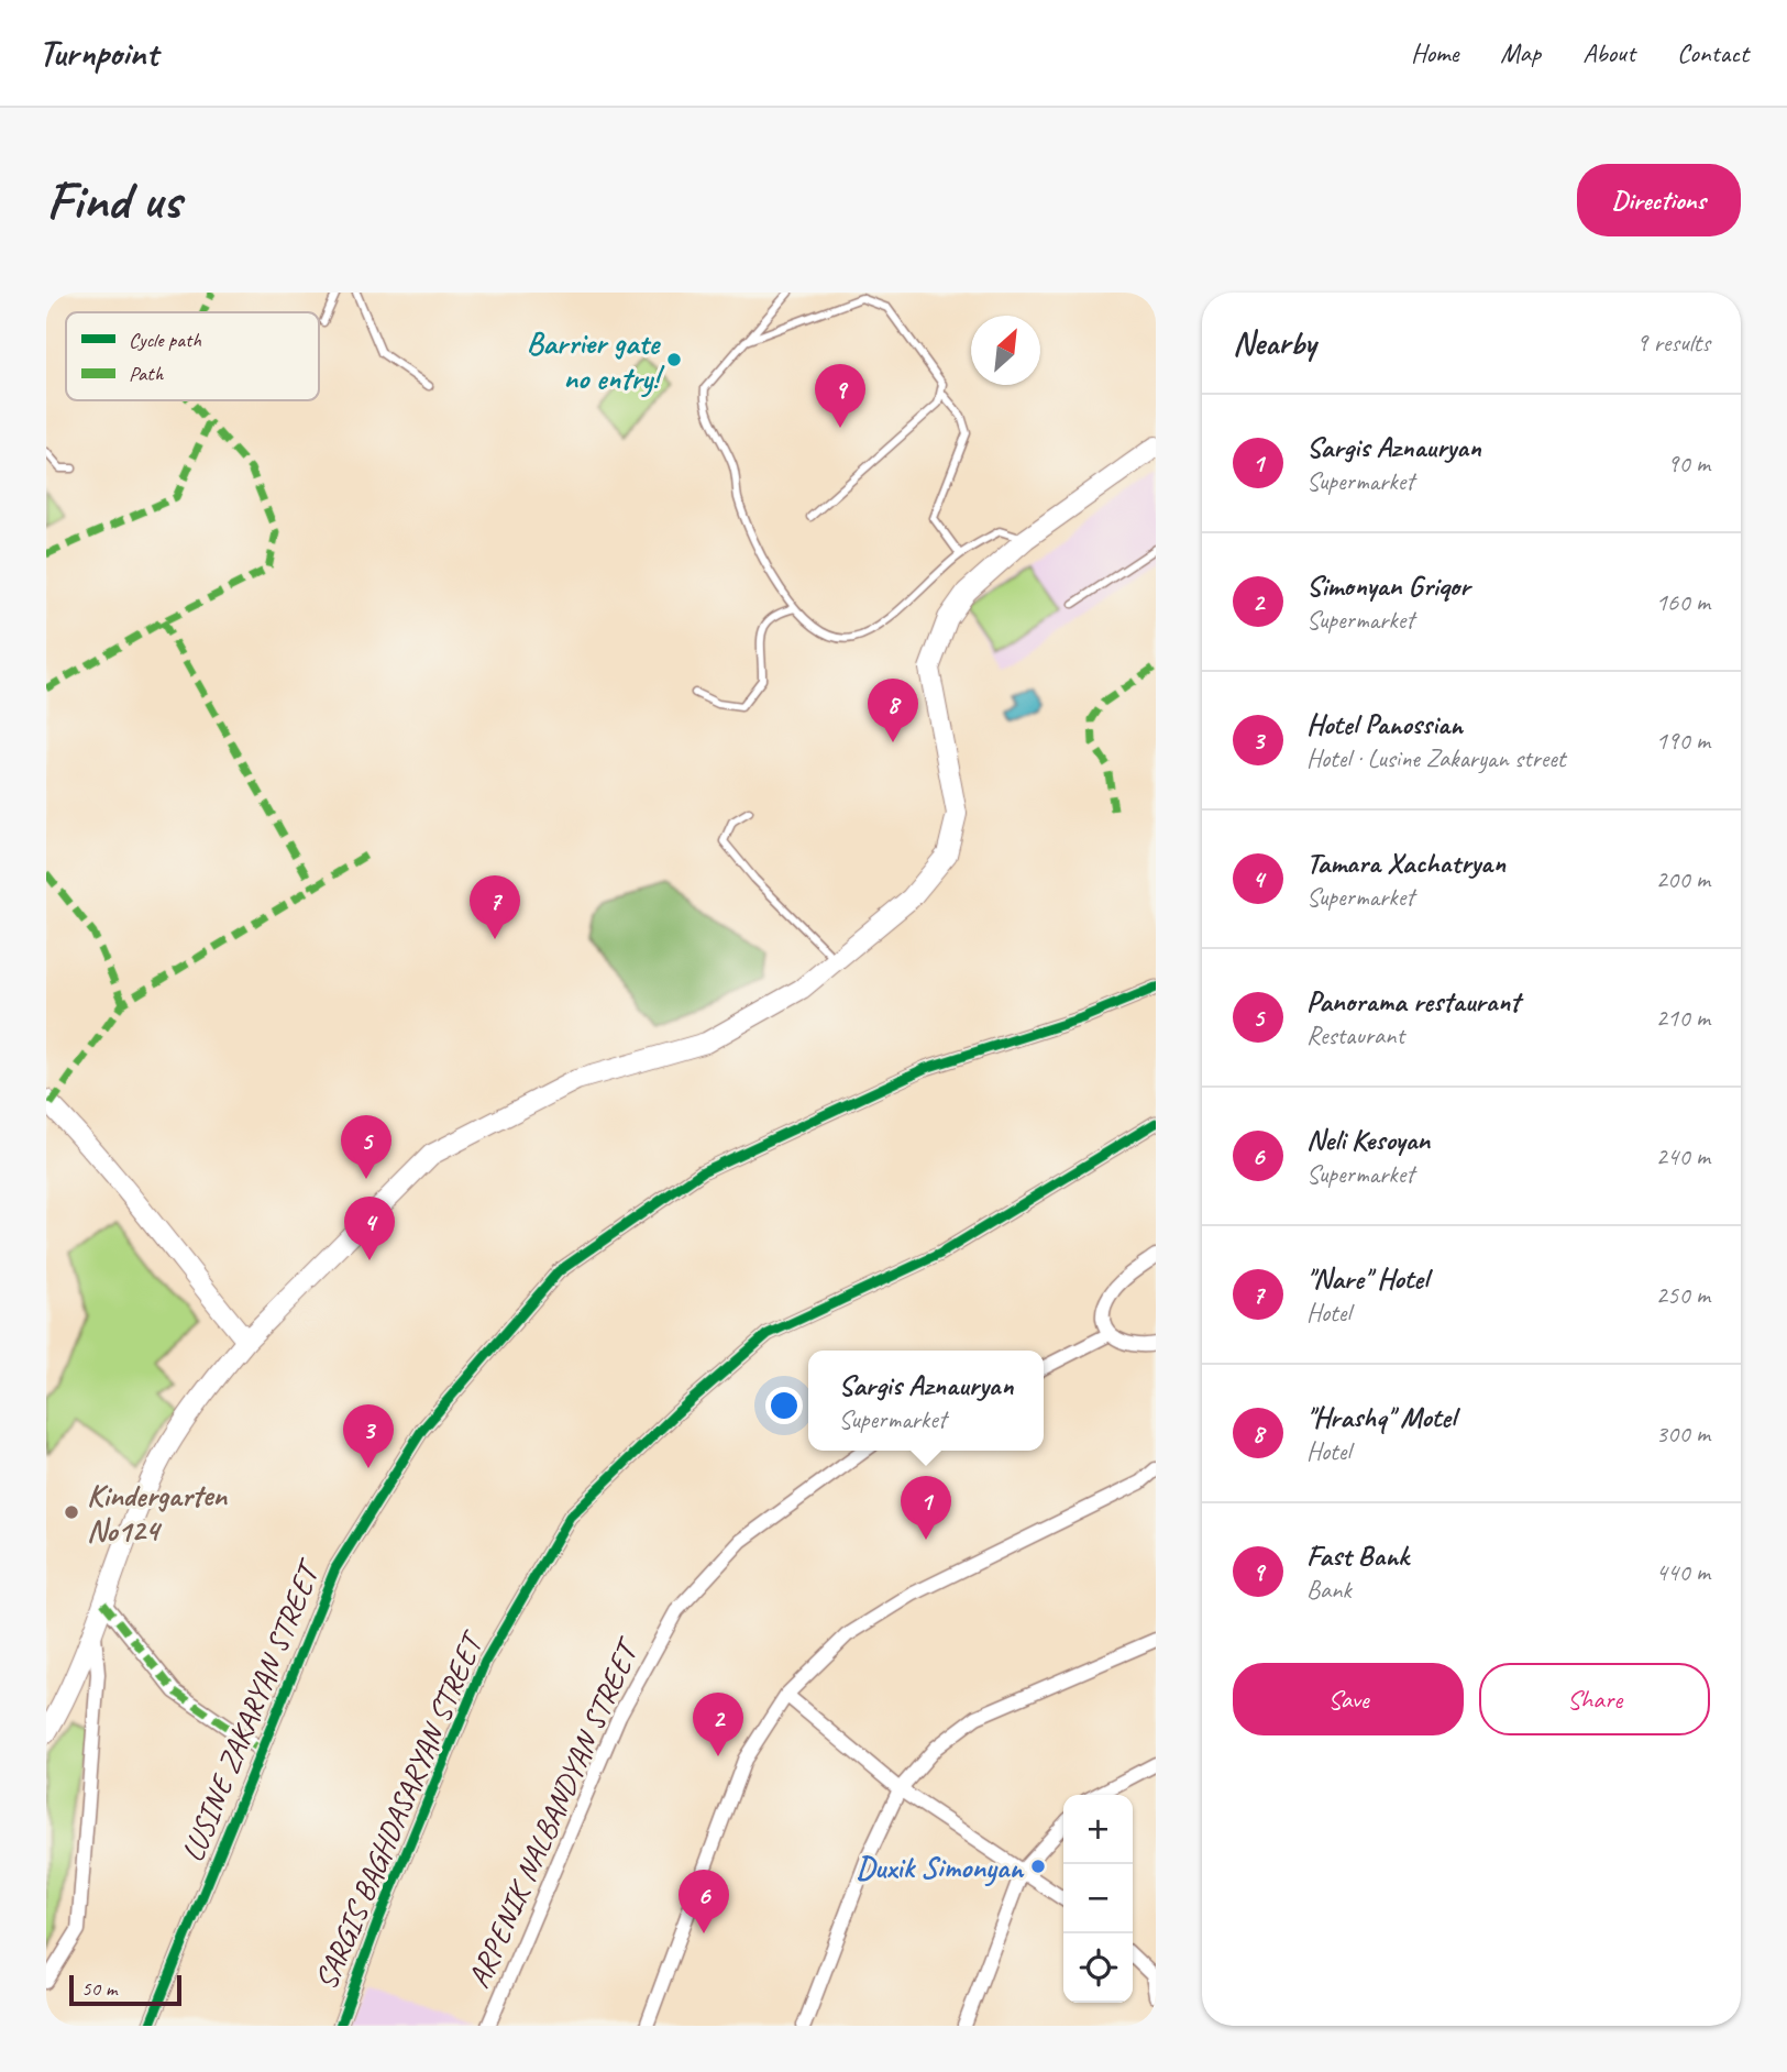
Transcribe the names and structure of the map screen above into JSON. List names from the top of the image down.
{
  "streets": {
    "street": ["LUSINE ZAKARYAN STREET", "SARGIS BAGHDASARYAN STREET", "ARPENIK NALBANDYAN STREET"]
  },
  "places": ["Barrier gate no entry!", "Kindergarten No124", "Duxik Simonyan"],
  "legend": ["Cycle path", "Path"],
  "scale_bar": "50 m",
  "north": "top right",
  "page": {
    "header": "Turnpoint",
    "nav": [
      "Home",
      "Map",
      "About",
      "Contact"
    ],
    "buttons": [
      "Directions",
      ["Save", "Share"]
    ],
    "title": "Find us",
    "heading": ["Nearby", "9 results"],
    "pins": [
      "9",
      "8",
      "7",
      "5",
      "4",
      "3",
      "1",
      "2",
      "6"
    ],
    "list": [
      {
        "mark": "1",
        "name": "Sargis Aznauryan",
        "note": "Supermarket",
        "value": "90 m"
      },
      {
        "mark": "2",
        "name": "Simonyan Griqor",
        "note": "Supermarket",
        "value": "160 m"
      },
      {
        "mark": "3",
        "name": "Hotel Panossian",
        "note": "Hotel · Lusine Zakaryan street",
        "value": "190 m"
      },
      {
        "mark": "4",
        "name": "Tamara Xachatryan",
        "note": "Supermarket",
        "value": "200 m"
      },
      {
        "mark": "5",
        "name": "Panorama restaurant",
        "note": "Restaurant",
        "value": "210 m"
      },
      {
        "mark": "6",
        "name": "Neli Kesoyan",
        "note": "Supermarket",
        "value": "240 m"
      },
      {
        "mark": "7",
        "name": "\"Nare\" Hotel",
        "note": "Hotel",
        "value": "250 m"
      },
      {
        "mark": "8",
        "name": "\"Hrashq\" Motel",
        "note": "Hotel",
        "value": "300 m"
      },
      {
        "mark": "9",
        "name": "Fast Bank",
        "note": "Bank",
        "value": "440 m"
      }
    ],
    "popup": ["Sargis Aznauryan", "Supermarket"],
    "map_buttons": ["+", "−"],
    "scale": "50 m"
  }
}
